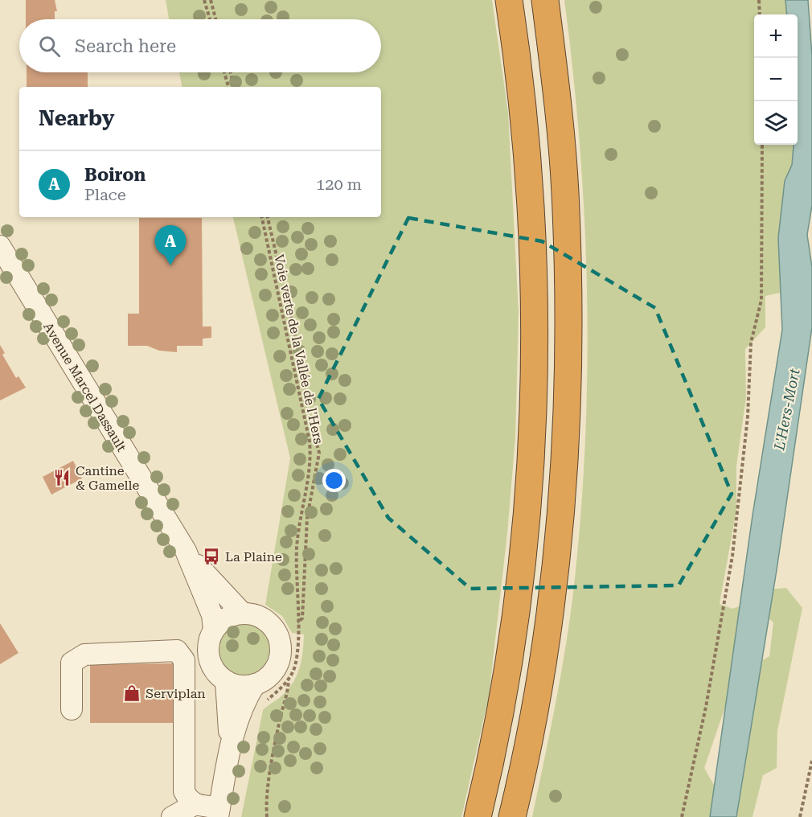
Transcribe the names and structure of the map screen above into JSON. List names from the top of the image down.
{
  "streets": {
    "street": ["Avenue Marcel Dassault"],
    "path": ["Voie verte de la Vallée de l'Hers"]
  },
  "water": ["L'Hers-Mort"],
  "places": {
    "restaurant": ["Cantine & Gamelle"],
    "bus stop": ["La Plaine"],
    "shop": ["Serviplan"]
  },
  "page": {
    "map_buttons": ["+", "−"],
    "search": "Search here",
    "heading": "Nearby",
    "list": [
      {
        "mark": "A",
        "name": "Boiron",
        "note": "Place",
        "value": "120 m"
      }
    ],
    "pins": "A"
  }
}
